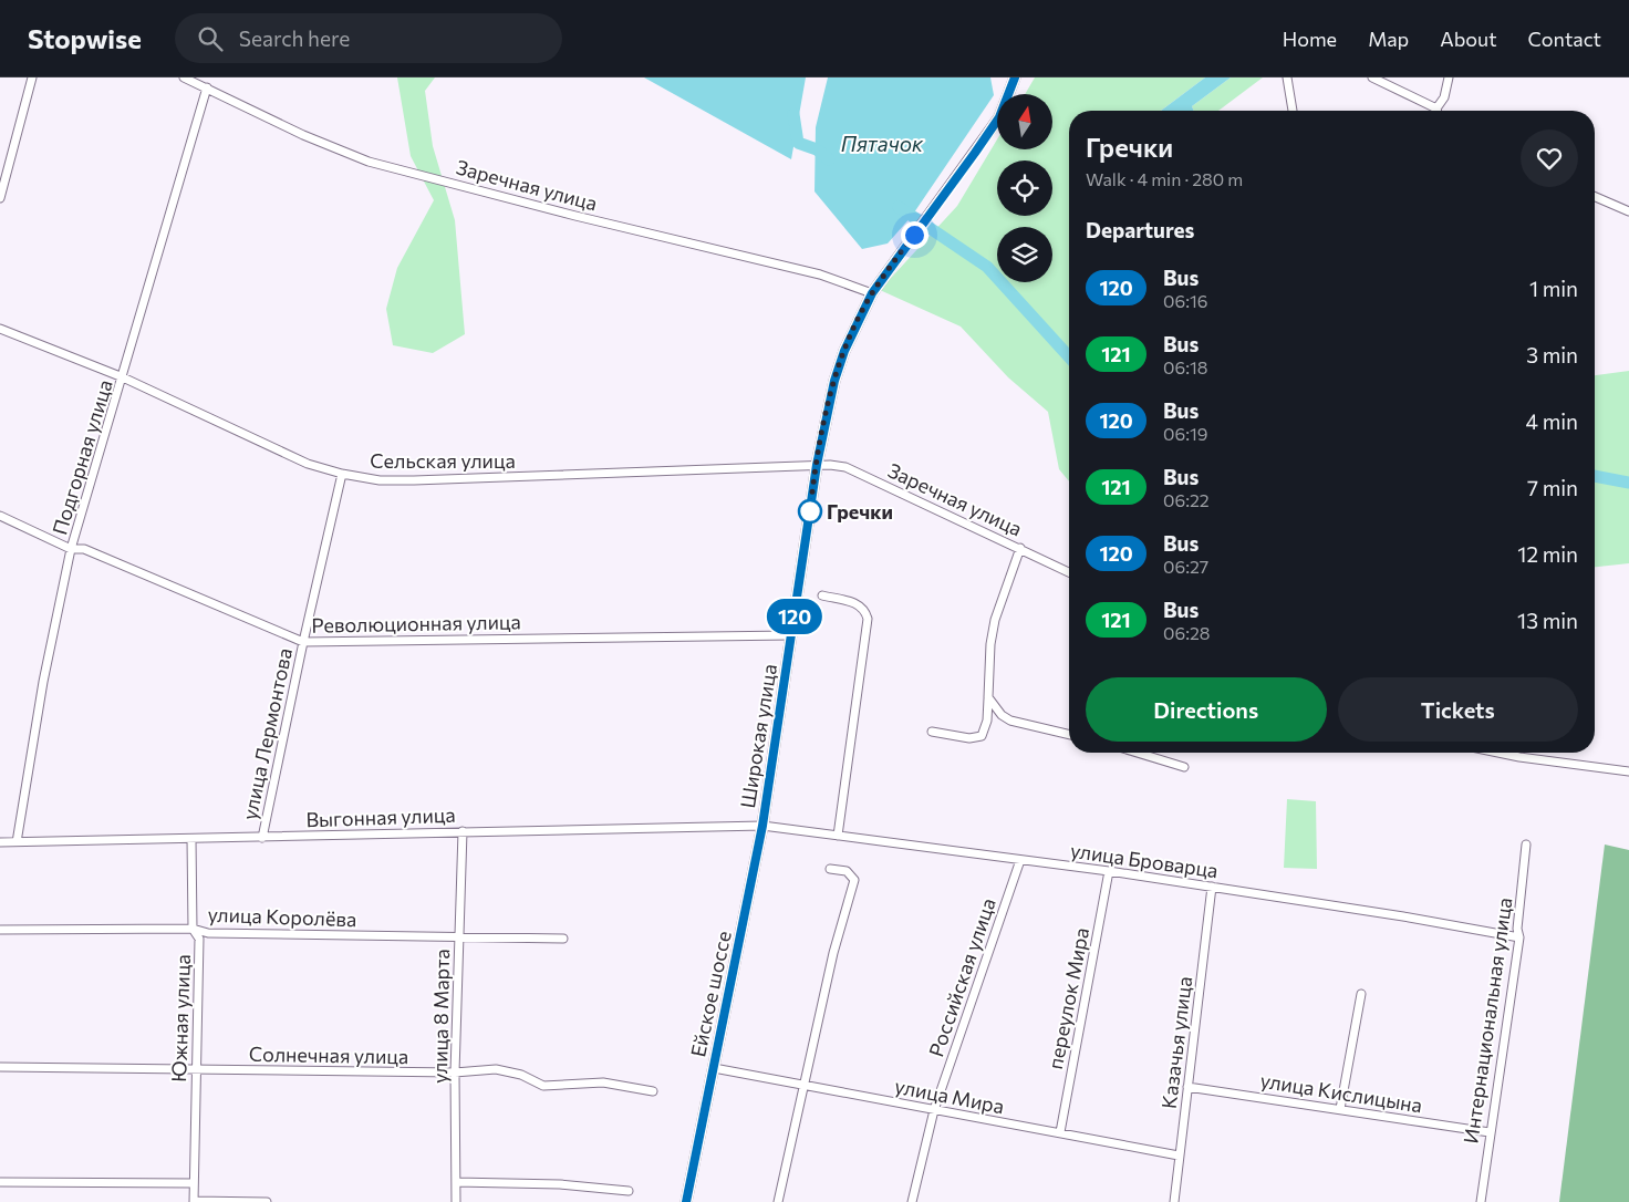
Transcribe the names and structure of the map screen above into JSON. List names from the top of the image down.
{
  "streets": {
    "main road": ["Широкая улица", "Ейское шоссе"],
    "street": [
      "Заречная улица",
      "Подгорная улица",
      "Сельская улица",
      "Революционная улица",
      "улица Лермонтова",
      "Выгонная улица",
      "улица Броварца",
      "улица Королёва",
      "Российская улица",
      "переулок Мира",
      "улица 8 Марта",
      "Южная улица",
      "Интернациональная улица",
      "Казачья улица",
      "Солнечная улица",
      "улица Кислицына",
      "улица Мира"
    ]
  },
  "crossings": [
    ["Заречная улица", "Подгорная улица"],
    ["Заречная улица", "Сельская улица"],
    ["Заречная улица", "Широкая улица"],
    ["Подгорная улица", "Сельская улица"],
    ["Подгорная улица", "Революционная улица"],
    ["Подгорная улица", "Выгонная улица"],
    ["Сельская улица", "улица Лермонтова"],
    ["Сельская улица", "Широкая улица"],
    ["Революционная улица", "улица Лермонтова"],
    ["Революционная улица", "Широкая улица"],
    ["улица Лермонтова", "Выгонная улица"],
    ["Широкая улица", "Выгонная улица"],
    ["Широкая улица", "улица Броварца"],
    ["Широкая улица", "Ейское шоссе"],
    ["Выгонная улица", "улица Броварца"],
    ["Выгонная улица", "Ейское шоссе"],
    ["Выгонная улица", "улица 8 Марта"],
    ["Выгонная улица", "Южная улица"],
    ["улица Броварца", "Российская улица"],
    ["улица Броварца", "Ейское шоссе"],
    ["улица Броварца", "переулок Мира"],
    ["улица Броварца", "Интернациональная улица"],
    ["улица Броварца", "Казачья улица"],
    ["улица Королёва", "улица 8 Марта"],
    ["улица Королёва", "Южная улица"],
    ["Российская улица", "улица Мира"],
    ["Ейское шоссе", "улица Мира"],
    ["переулок Мира", "улица Мира"],
    ["улица 8 Марта", "Солнечная улица"],
    ["Южная улица", "Солнечная улица"],
    ["Интернациональная улица", "улица Кислицына"],
    ["Казачья улица", "улица Кислицына"],
    ["Казачья улица", "улица Мира"]
  ],
  "water": ["Пятачок"],
  "places": ["Гречки"],
  "lines": ["bus line 120"],
  "north": "top",
  "page": {
    "header": "Stopwise",
    "search": "Search here",
    "nav": [
      "Home",
      "Map",
      "About",
      "Contact"
    ],
    "on_map": "120",
    "heading": [
      ["Гречки", "Walk · 4 min · 280 m"],
      "Departures"
    ],
    "list": [
      {
        "mark": "120",
        "name": "Bus",
        "note": "06:16",
        "value": "1 min"
      },
      {
        "mark": "121",
        "name": "Bus",
        "note": "06:18",
        "value": "3 min"
      },
      {
        "mark": "120",
        "name": "Bus",
        "note": "06:19",
        "value": "4 min"
      },
      {
        "mark": "121",
        "name": "Bus",
        "note": "06:22",
        "value": "7 min"
      },
      {
        "mark": "120",
        "name": "Bus",
        "note": "06:27",
        "value": "12 min"
      },
      {
        "mark": "121",
        "name": "Bus",
        "note": "06:28",
        "value": "13 min"
      }
    ],
    "buttons": ["Directions", "Tickets"]
  }
}
